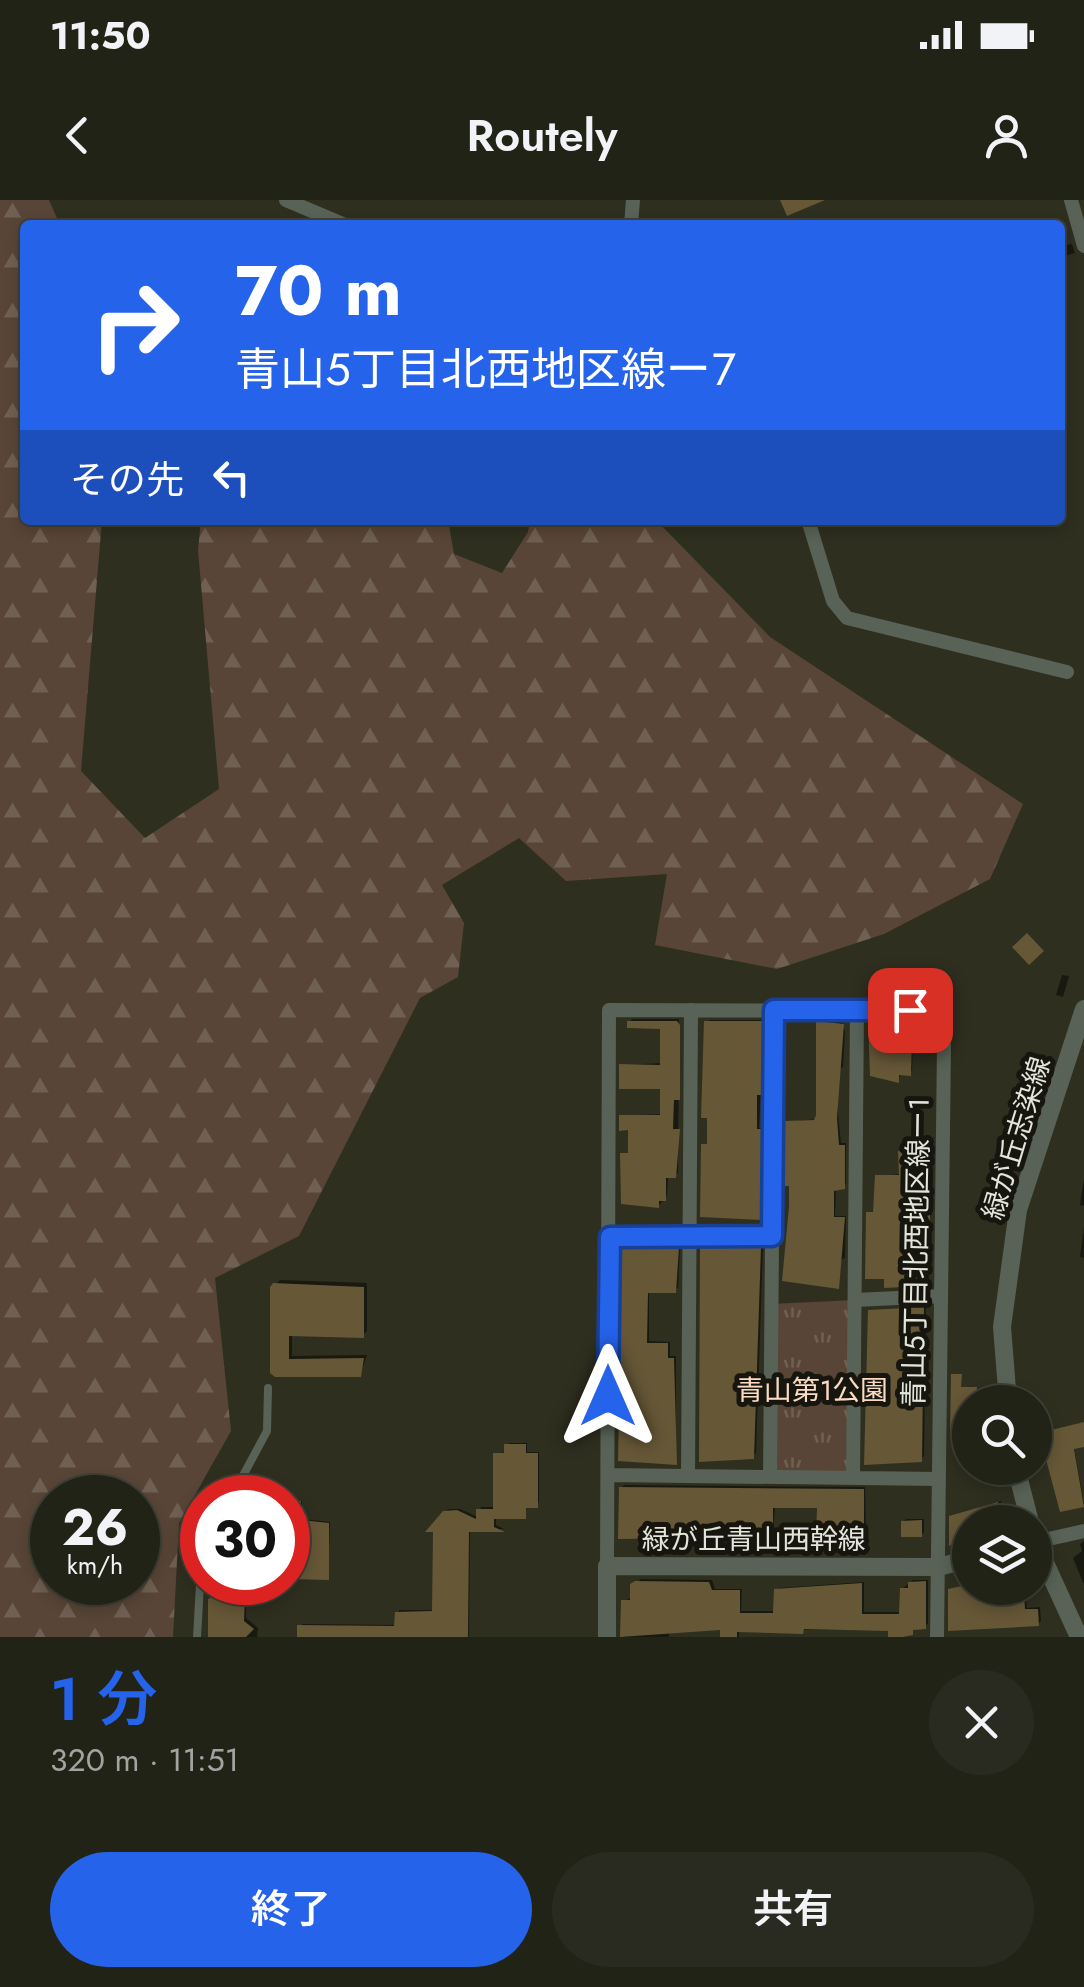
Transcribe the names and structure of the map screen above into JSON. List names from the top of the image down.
{
  "streets": {
    "street": ["緑が丘志染線", "青山５丁目北西地区線ー１", "緑が丘青山西幹線"]
  },
  "crossings": [
    ["青山５丁目北西地区線ー１", "緑が丘青山西幹線"]
  ],
  "parks": ["青山第1公園"],
  "page": {
    "status": "11:50",
    "header": "Routely",
    "turn": ["70 m", "青山５丁目北西地区線ー７"],
    "then": "その先",
    "speed": "26 km/h",
    "limit": "30",
    "heading": ["1 分", "320 m · 11:51"],
    "buttons": ["終了", "共有"]
  }
}
